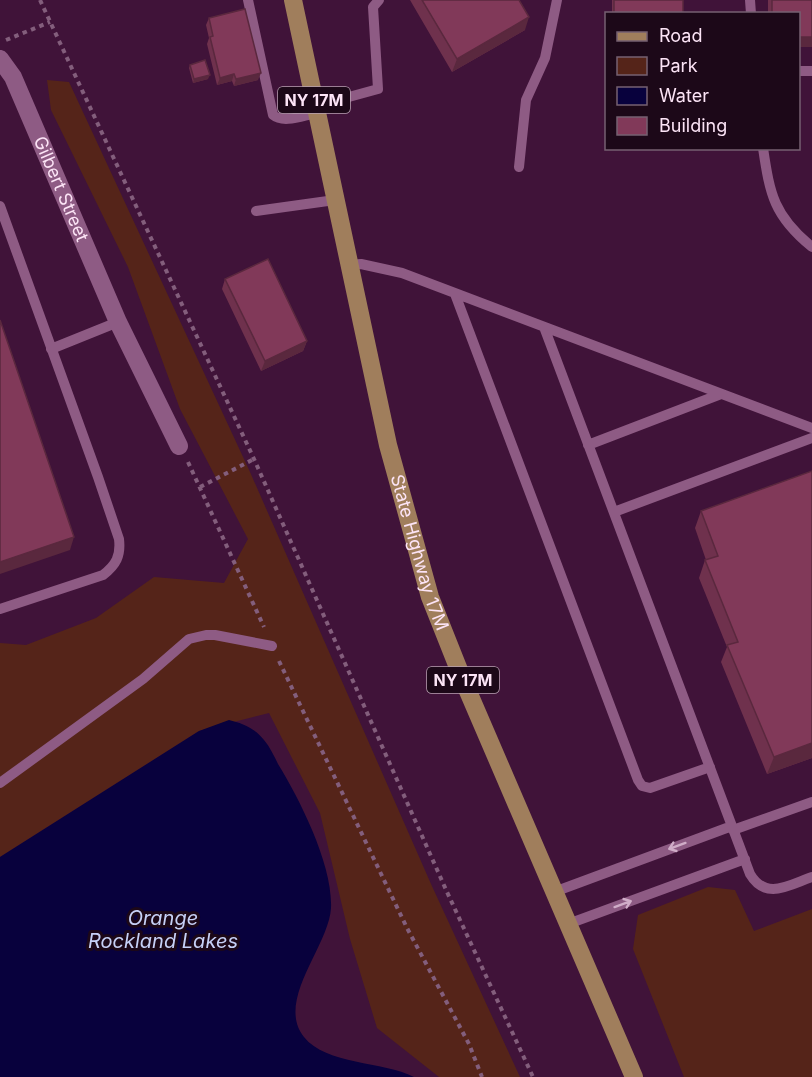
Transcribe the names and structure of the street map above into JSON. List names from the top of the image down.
{
  "streets": {
    "main road": ["NY 17M", "State Highway 17M"],
    "street": ["Gilbert Street"]
  },
  "water": ["Orange Rockland Lakes"],
  "legend": [
    "Road",
    "Park",
    "Water",
    "Building"
  ]
}
